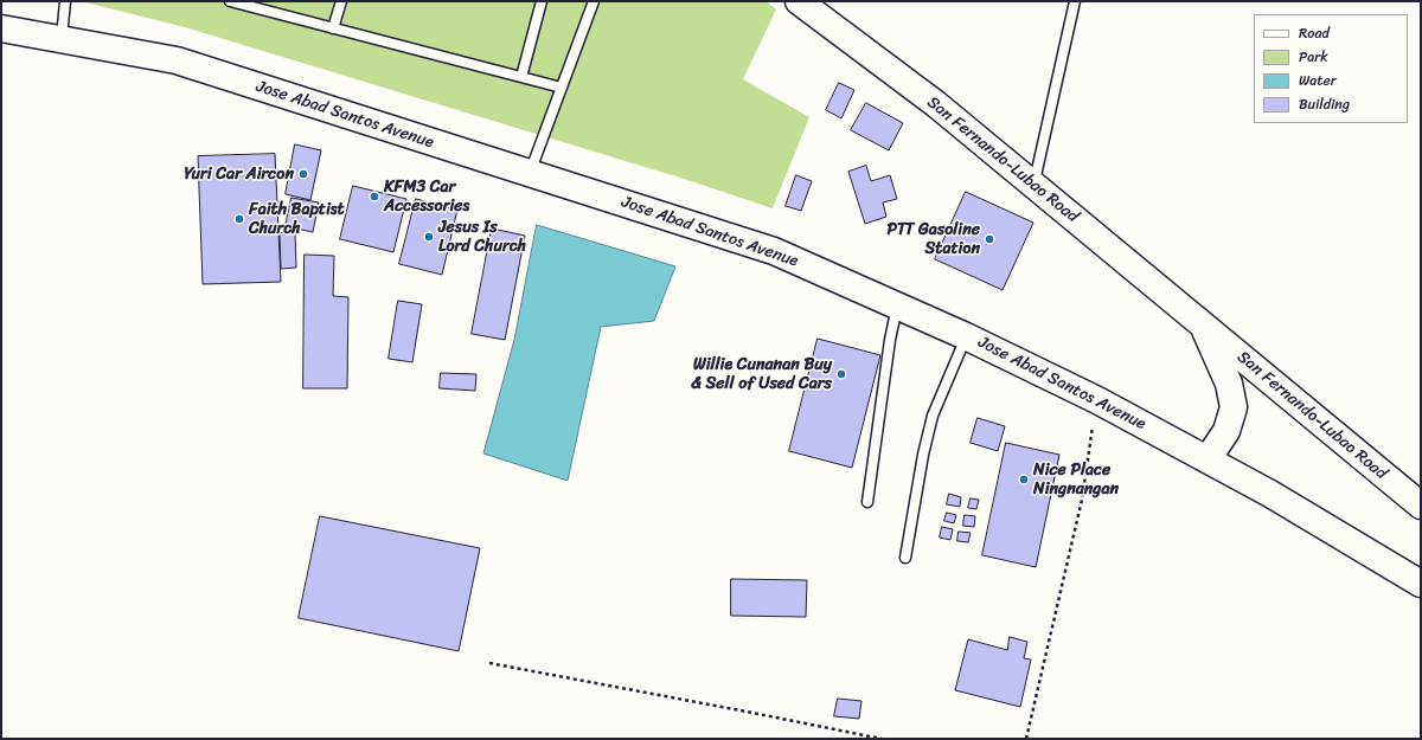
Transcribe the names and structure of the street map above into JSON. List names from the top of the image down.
{
  "streets": {
    "main road": ["Jose Abad Santos Avenue", "San Fernando-Lubao Road"]
  },
  "crossings": [
    ["Jose Abad Santos Avenue", "San Fernando-Lubao Road"]
  ],
  "places": [
    "Yuri Car Aircon",
    "KFM3 Car Accessories",
    "Faith Baptist Church",
    "Jesus Is Lord Church",
    "PTT Gasoline Station",
    "Willie Cunanan Buy & Sell of Used Cars",
    "Nice Place Ningnangan"
  ],
  "legend": [
    "Road",
    "Park",
    "Water",
    "Building"
  ]
}
